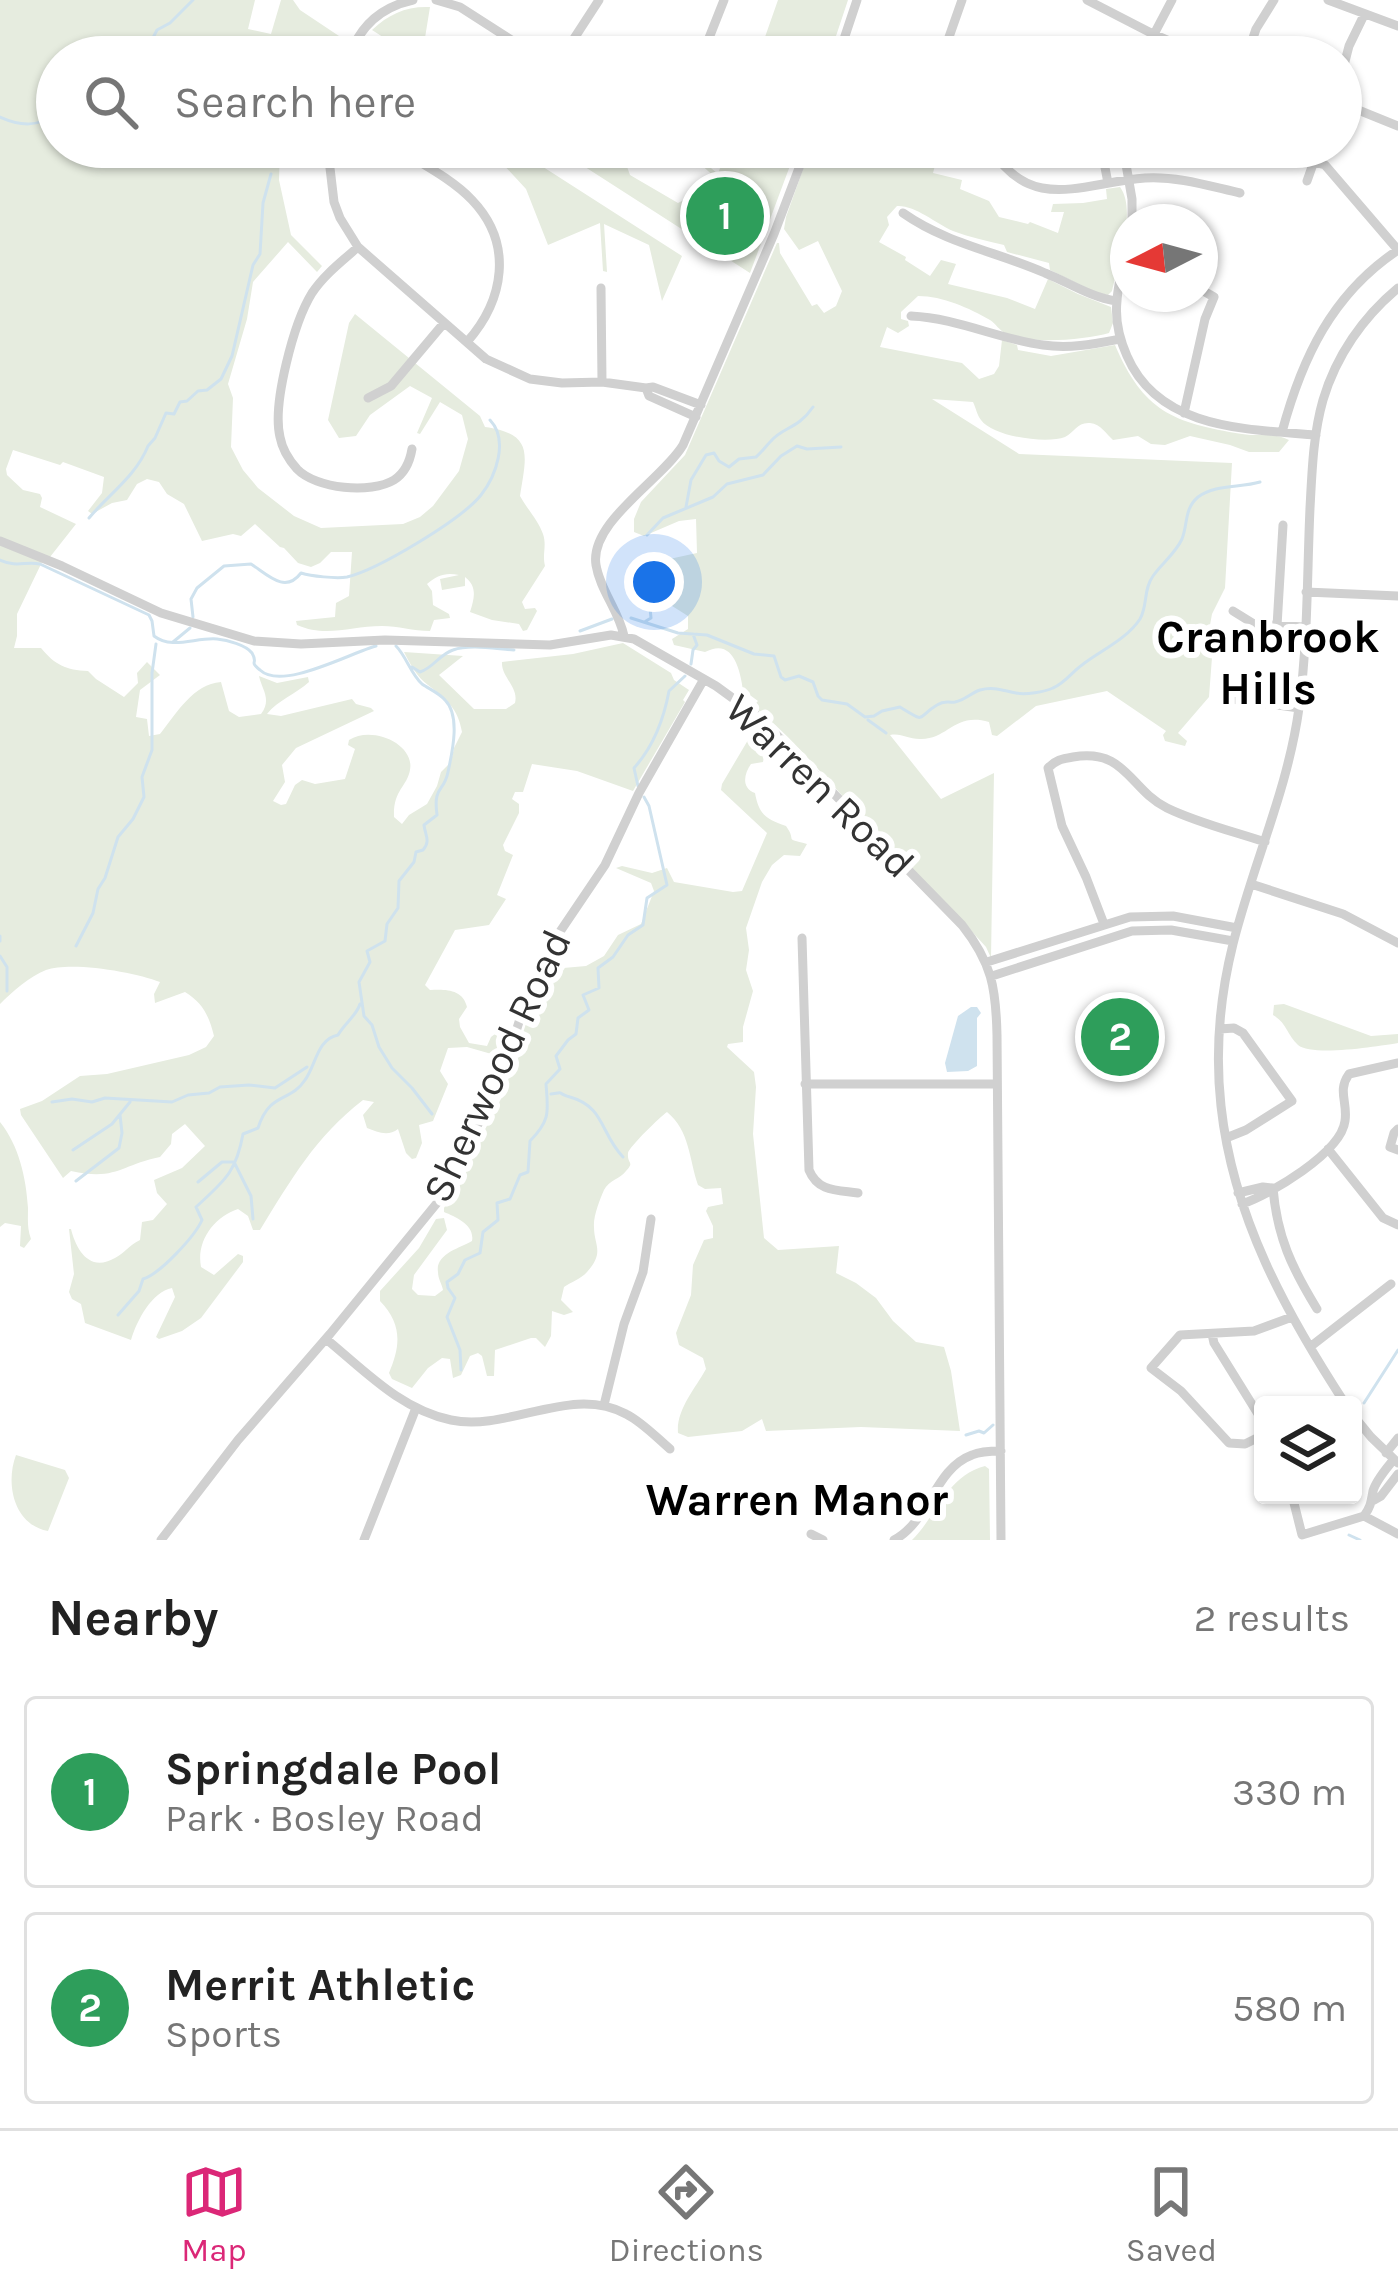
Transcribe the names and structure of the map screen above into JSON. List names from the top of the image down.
{
  "streets": {
    "street": ["Warren Road", "Sherwood Road"]
  },
  "crossings": [
    ["Warren Road", "Sherwood Road"]
  ],
  "districts": ["Cranbrook Hills", "Warren Manor"],
  "north": "left",
  "page": {
    "search": "Search here",
    "pins": ["1", "2"],
    "heading": ["Nearby", "2 results"],
    "list": [
      {
        "mark": "1",
        "name": "Springdale Pool",
        "note": "Park · Bosley Road",
        "value": "330 m"
      },
      {
        "mark": "2",
        "name": "Merrit Athletic",
        "note": "Sports",
        "value": "580 m"
      }
    ],
    "nav": ["Map", "Directions", "Saved"]
  }
}
